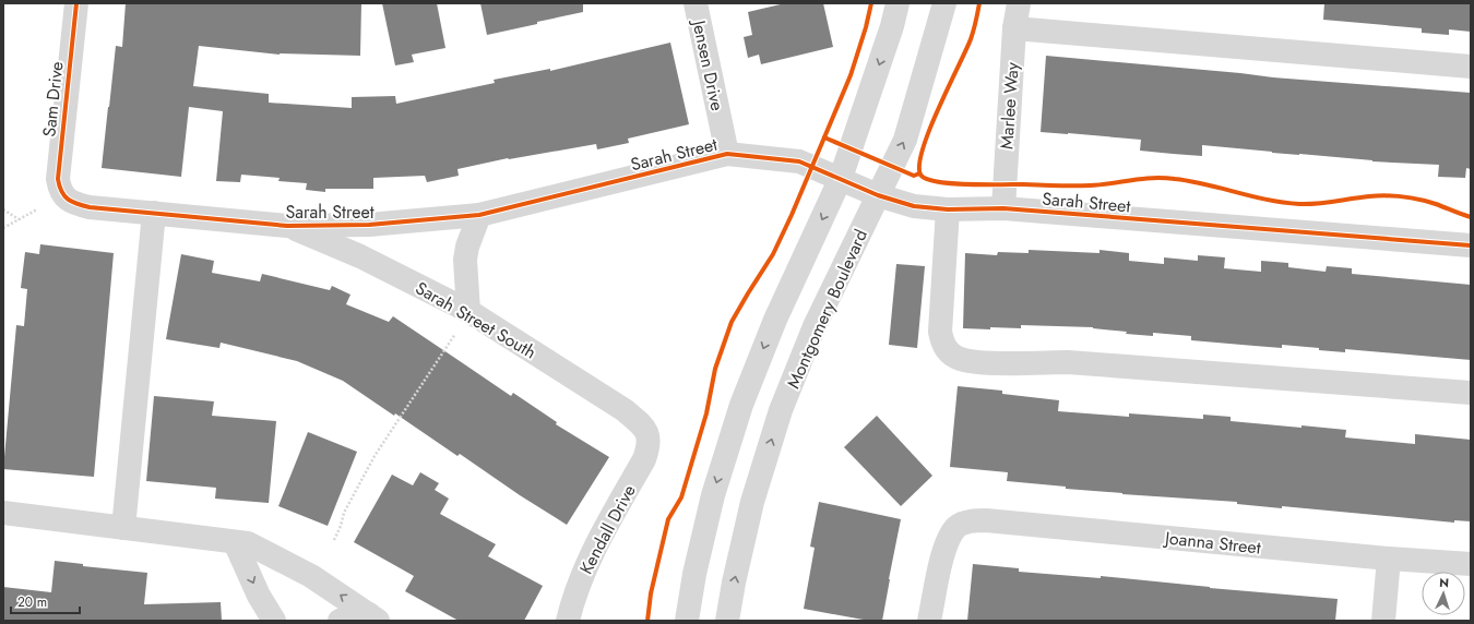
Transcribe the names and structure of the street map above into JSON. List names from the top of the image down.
{
  "streets": {
    "street": [
      "Jensen Drive",
      "Sam Drive",
      "Marlee Way",
      "Sarah Street",
      "Montgomery Boulevard",
      "Sarah Street South",
      "Kendall Drive",
      "Joanna Street"
    ]
  },
  "crossings": [
    ["Jensen Drive", "Sarah Street"],
    ["Sam Drive", "Sarah Street"],
    ["Marlee Way", "Sarah Street"],
    ["Sarah Street", "Montgomery Boulevard"],
    ["Sarah Street", "Sarah Street South"],
    ["Sarah Street South", "Kendall Drive"]
  ],
  "scale_bar": "20 m",
  "north": "top"
}
